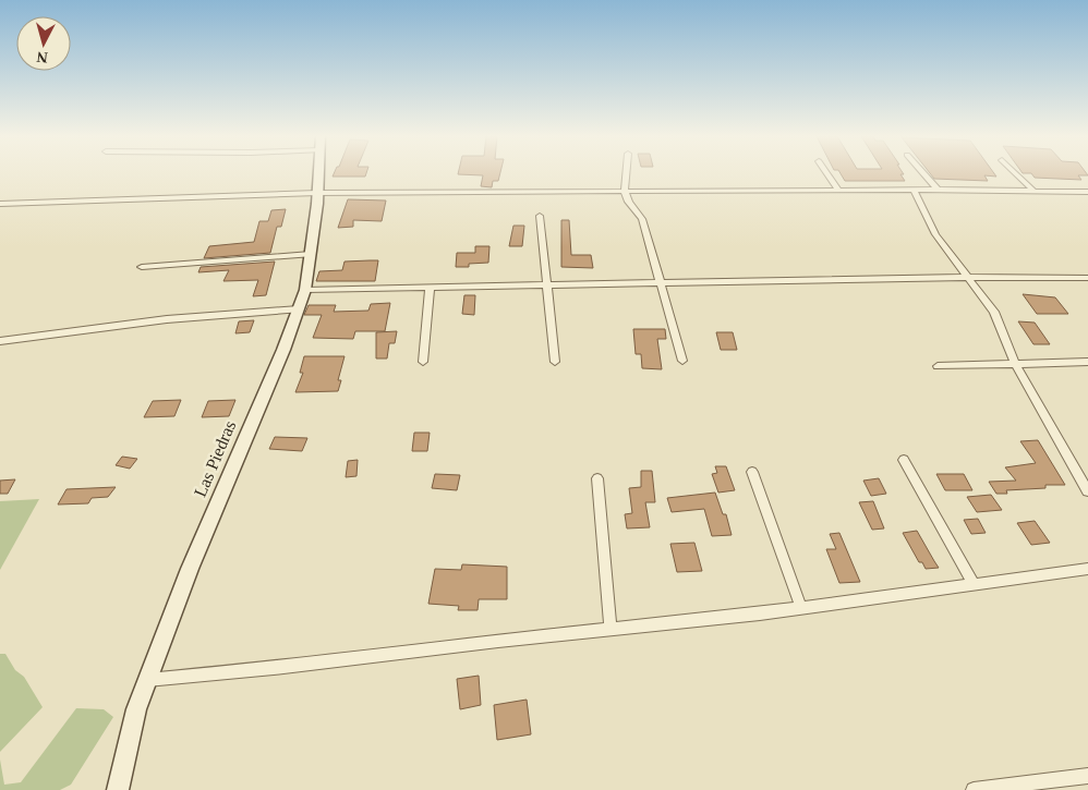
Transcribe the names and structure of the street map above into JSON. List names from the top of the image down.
{
  "streets": {
    "street": ["Las Piedras"]
  },
  "north": "bottom"
}
